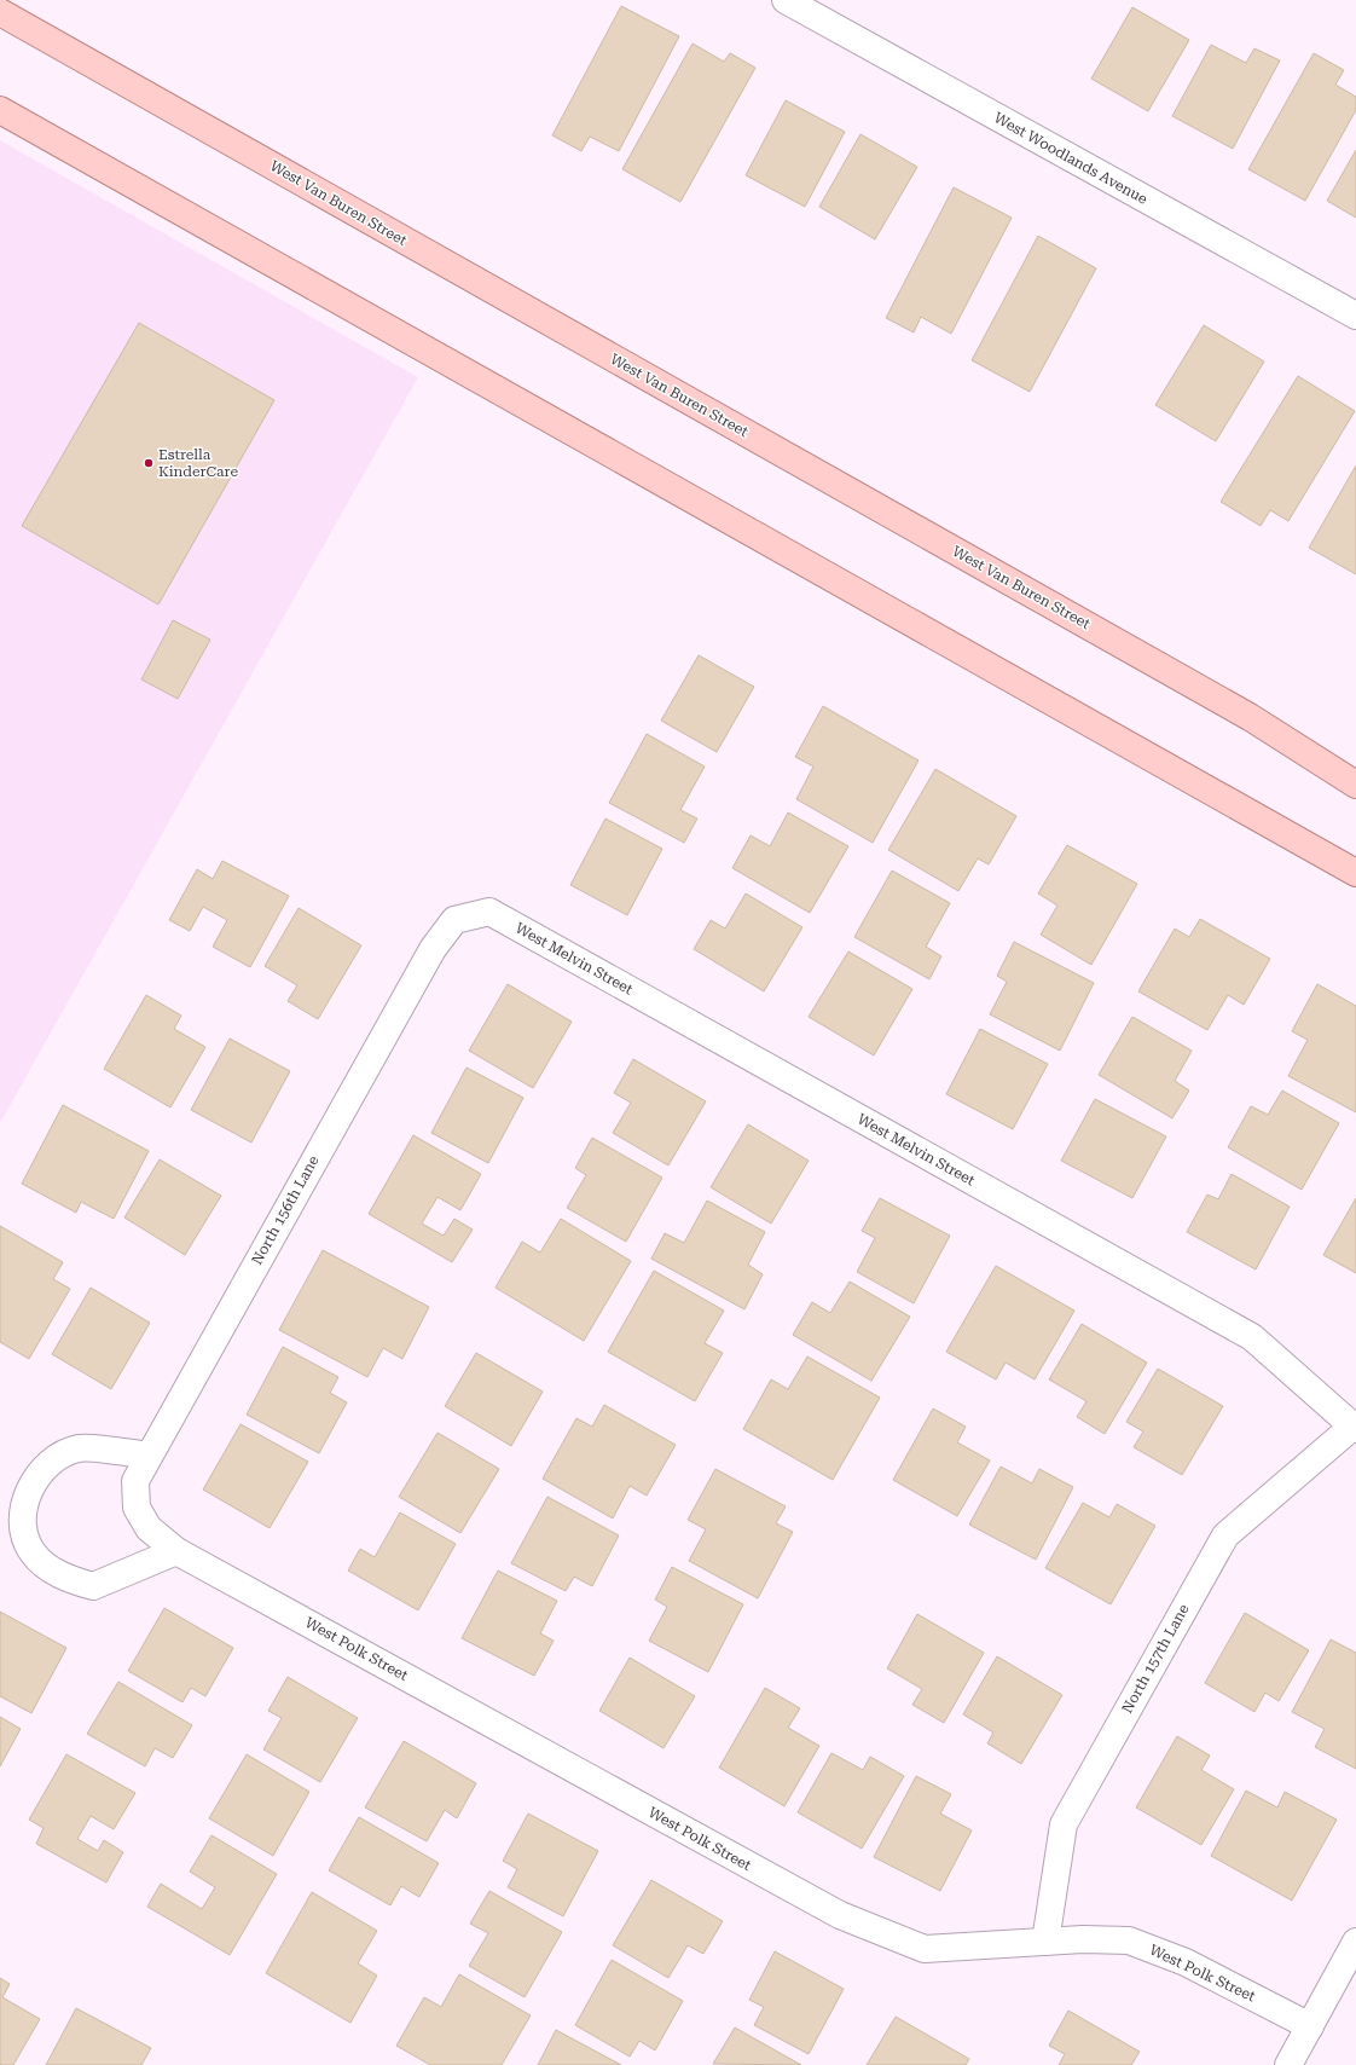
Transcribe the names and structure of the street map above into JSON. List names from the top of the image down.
{
  "streets": {
    "main road": ["West Van Buren Street"],
    "street": [
      "West Woodlands Avenue",
      "West Melvin Street",
      "North 156th Lane",
      "West Polk Street",
      "North 157th Lane"
    ]
  },
  "crossings": [
    ["West Melvin Street", "North 156th Lane"],
    ["West Melvin Street", "North 157th Lane"],
    ["North 156th Lane", "West Polk Street"],
    ["West Polk Street", "North 157th Lane"]
  ],
  "places": ["Estrella KinderCare"]
}
